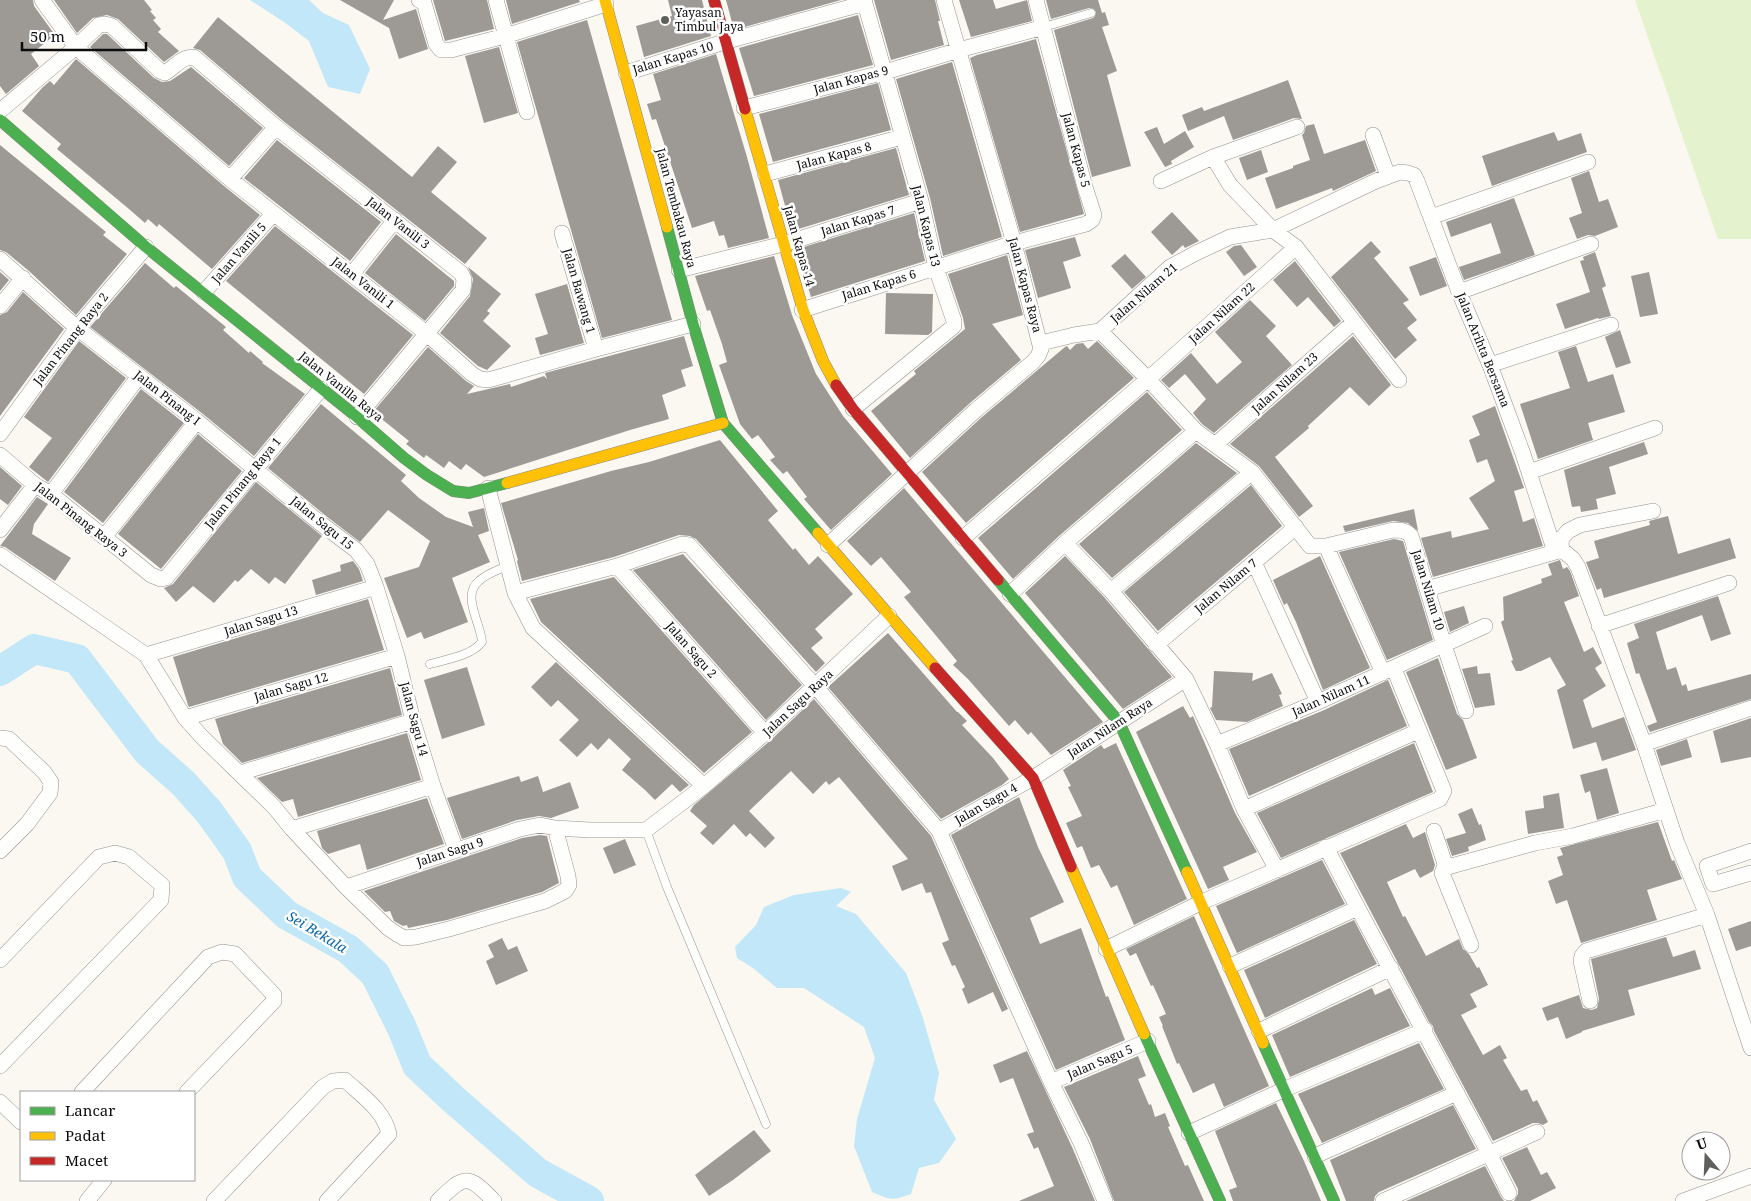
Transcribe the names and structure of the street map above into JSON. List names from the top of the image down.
{
  "streets": {
    "street": [
      "Jalan Kapas 10",
      "Jalan Kapas 9",
      "Jalan Kapas 5",
      "Jalan Kapas 8",
      "Jalan Tembakau Raya",
      "Jalan Kapas 7",
      "Jalan Vanili 3",
      "Jalan Kapas 13",
      "Jalan Kapas 14",
      "Jalan Vanili 5",
      "Jalan Vanili 1",
      "Jalan Kapas 6",
      "Jalan Kapas Raya",
      "Jalan Bawang 1",
      "Jalan Nilam 21",
      "Jalan Nilam 22",
      "Jalan Pinang Raya 2",
      "Jalan Arihta Bersama",
      "Jalan Nilam 23",
      "Jalan Vanilla Raya",
      "Jalan Pinang I",
      "Jalan Pinang Raya 1",
      "Jalan Pinang Raya 3",
      "Jalan Sagu 15",
      "Jalan Nilam 7",
      "Jalan Nilam 10",
      "Jalan Sagu 13",
      "Jalan Sagu 2",
      "Jalan Sagu 12",
      "Jalan Nilam 11",
      "Jalan Sagu Raya",
      "Jalan Sagu 14",
      "Jalan Nilam Raya",
      "Jalan Sagu 4",
      "Jalan Sagu 9",
      "Jalan Sagu 5"
    ]
  },
  "crossings": [
    ["Jalan Kapas 10", "Jalan Tembakau Raya"],
    ["Jalan Kapas 10", "Jalan Kapas 13"],
    ["Jalan Kapas 10", "Jalan Kapas 14"],
    ["Jalan Kapas 9", "Jalan Kapas 5"],
    ["Jalan Kapas 9", "Jalan Kapas 13"],
    ["Jalan Kapas 9", "Jalan Kapas 14"],
    ["Jalan Kapas 9", "Jalan Kapas Raya"],
    ["Jalan Kapas 5", "Jalan Kapas 6"],
    ["Jalan Kapas 5", "Jalan Kapas Raya"],
    ["Jalan Kapas 8", "Jalan Kapas 13"],
    ["Jalan Kapas 8", "Jalan Kapas 14"],
    ["Jalan Tembakau Raya", "Jalan Kapas 7"],
    ["Jalan Tembakau Raya", "Jalan Vanili 1"],
    ["Jalan Tembakau Raya", "Jalan Vanilla Raya"],
    ["Jalan Kapas 7", "Jalan Kapas 13"],
    ["Jalan Kapas 7", "Jalan Kapas 14"],
    ["Jalan Vanili 3", "Jalan Vanili 1"],
    ["Jalan Vanili 3", "Jalan Vanilla Raya"],
    ["Jalan Kapas 13", "Jalan Kapas 14"],
    ["Jalan Kapas 13", "Jalan Kapas 6"],
    ["Jalan Kapas 14", "Jalan Kapas 6"],
    ["Jalan Kapas 14", "Jalan Kapas Raya"],
    ["Jalan Kapas 14", "Jalan Nilam 22"],
    ["Jalan Kapas 14", "Jalan Nilam Raya"],
    ["Jalan Vanili 5", "Jalan Vanili 1"],
    ["Jalan Vanili 5", "Jalan Vanilla Raya"],
    ["Jalan Vanili 1", "Jalan Bawang 1"],
    ["Jalan Kapas 6", "Jalan Kapas Raya"],
    ["Jalan Nilam 21", "Jalan Arihta Bersama"],
    ["Jalan Pinang Raya 2", "Jalan Vanilla Raya"],
    ["Jalan Pinang Raya 2", "Jalan Pinang I"],
    ["Jalan Vanilla Raya", "Jalan Pinang Raya 1"],
    ["Jalan Pinang I", "Jalan Pinang Raya 1"],
    ["Jalan Pinang I", "Jalan Sagu 15"],
    ["Jalan Pinang Raya 1", "Jalan Pinang Raya 3"],
    ["Jalan Pinang Raya 1", "Jalan Sagu 15"],
    ["Jalan Sagu 15", "Jalan Sagu 13"],
    ["Jalan Sagu 15", "Jalan Sagu 14"],
    ["Jalan Nilam 10", "Jalan Nilam 11"],
    ["Jalan Sagu 13", "Jalan Sagu 14"],
    ["Jalan Sagu 2", "Jalan Sagu Raya"],
    ["Jalan Sagu 12", "Jalan Sagu 14"],
    ["Jalan Sagu Raya", "Jalan Sagu 9"],
    ["Jalan Sagu 14", "Jalan Sagu 9"],
    ["Jalan Nilam Raya", "Jalan Sagu 4"]
  ],
  "water": ["Sei Bekala"],
  "places": ["Yayasan Timbul Jaya"],
  "legend": ["Lancar", "Padat", "Macet"],
  "scale_bar": "50 m",
  "north": "top"
}
